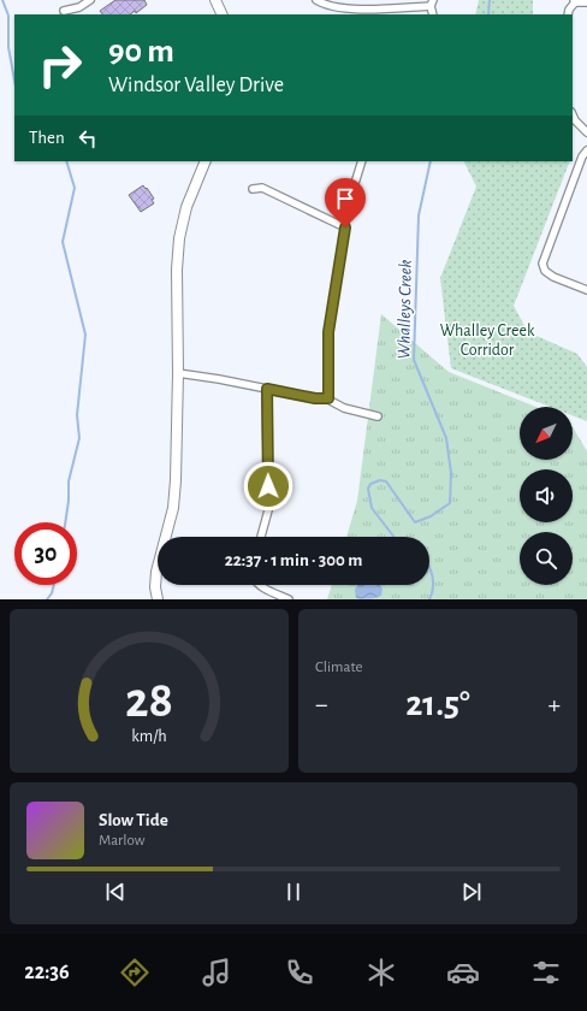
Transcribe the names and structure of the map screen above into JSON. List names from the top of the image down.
{
  "water": ["Whalleys Creek"],
  "parks": ["Whalley Creek Corridor"],
  "north": "bottom left",
  "page": {
    "turn": ["90 m", "Windsor Valley Drive"],
    "then": "Then",
    "limit": "30",
    "trip": "22:37 · 1 min · 300 m",
    "tile": "Climate",
    "heat": ["−", "21.5°", "+"],
    "song": ["Slow Tide", "Marlow"],
    "tabs": "22:36",
    "gauge": ["28", "km/h"]
  }
}
